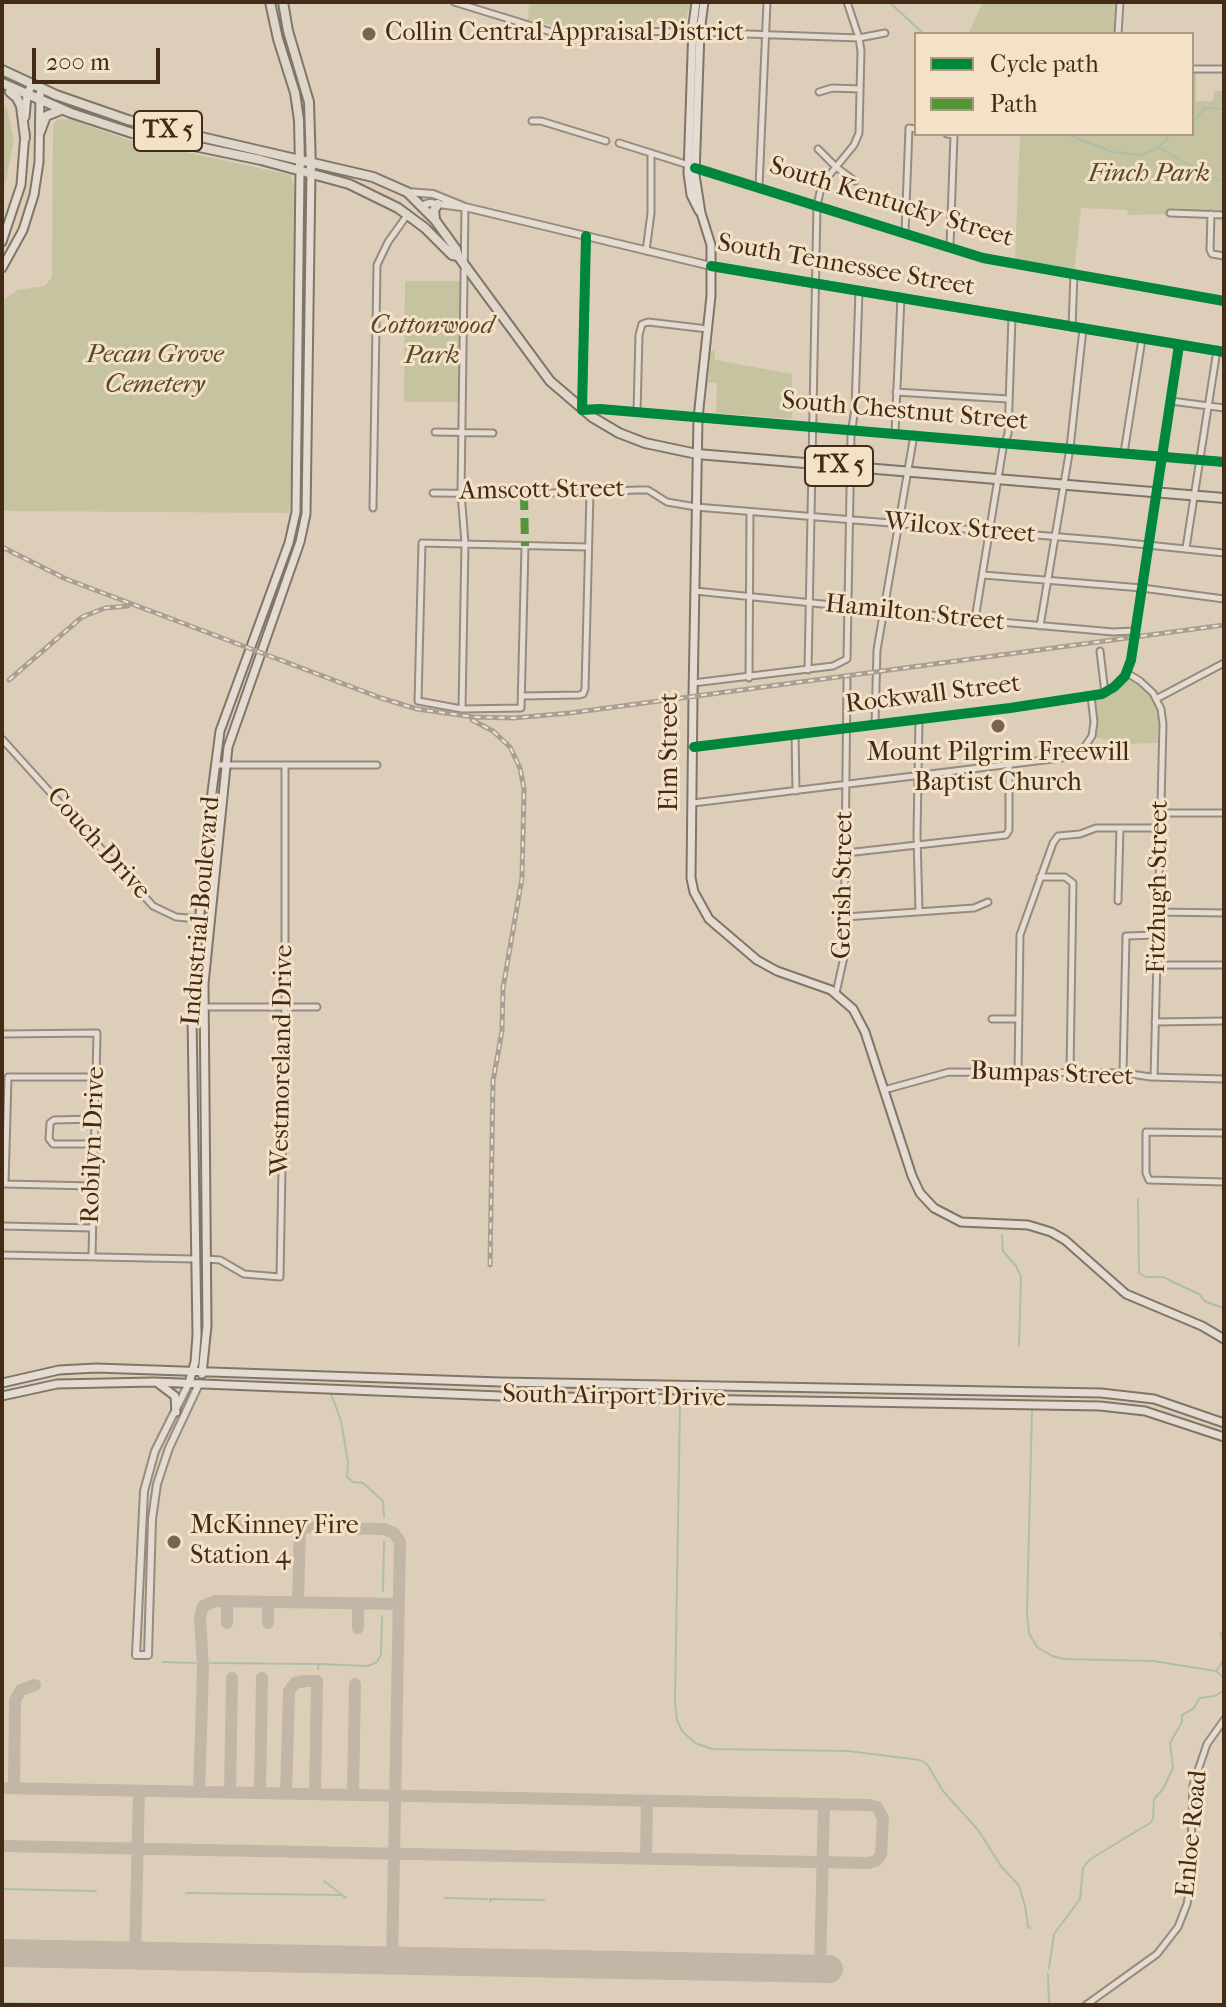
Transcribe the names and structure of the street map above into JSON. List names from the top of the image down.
{
  "streets": {
    "main road": [
      "TX 5",
      "Elm Street",
      "Industrial Boulevard",
      "South Airport Drive"
    ],
    "street": [
      "South Kentucky Street",
      "South Tennessee Street",
      "South Chestnut Street",
      "Amscott Street",
      "Wilcox Street",
      "Hamilton Street",
      "Rockwall Street",
      "Couch Drive",
      "Gerish Street",
      "Fitzhugh Street",
      "Westmoreland Drive",
      "Bumpas Street",
      "Robilyn Drive",
      "Enloe Road"
    ]
  },
  "crossings": [
    ["TX 5", "South Tennessee Street"],
    ["TX 5", "South Chestnut Street"],
    ["TX 5", "Elm Street"],
    ["TX 5", "Industrial Boulevard"],
    ["South Kentucky Street", "Elm Street"],
    ["South Tennessee Street", "Elm Street"],
    ["South Chestnut Street", "Elm Street"],
    ["Amscott Street", "Wilcox Street"],
    ["Amscott Street", "Elm Street"],
    ["Wilcox Street", "Elm Street"],
    ["Hamilton Street", "Elm Street"],
    ["Rockwall Street", "Elm Street"],
    ["Rockwall Street", "Gerish Street"],
    ["Elm Street", "Gerish Street"],
    ["Couch Drive", "Industrial Boulevard"],
    ["Fitzhugh Street", "Bumpas Street"],
    ["Industrial Boulevard", "Westmoreland Drive"],
    ["Industrial Boulevard", "South Airport Drive"]
  ],
  "parks": ["Finch Park", "Cottonwood Park", "Pecan Grove Cemetery"],
  "places": ["Collin Central Appraisal District", "Mount Pilgrim Freewill Baptist Church", "McKinney Fire Station 4"],
  "legend": ["Cycle path", "Path"],
  "scale_bar": "200 m"
}
